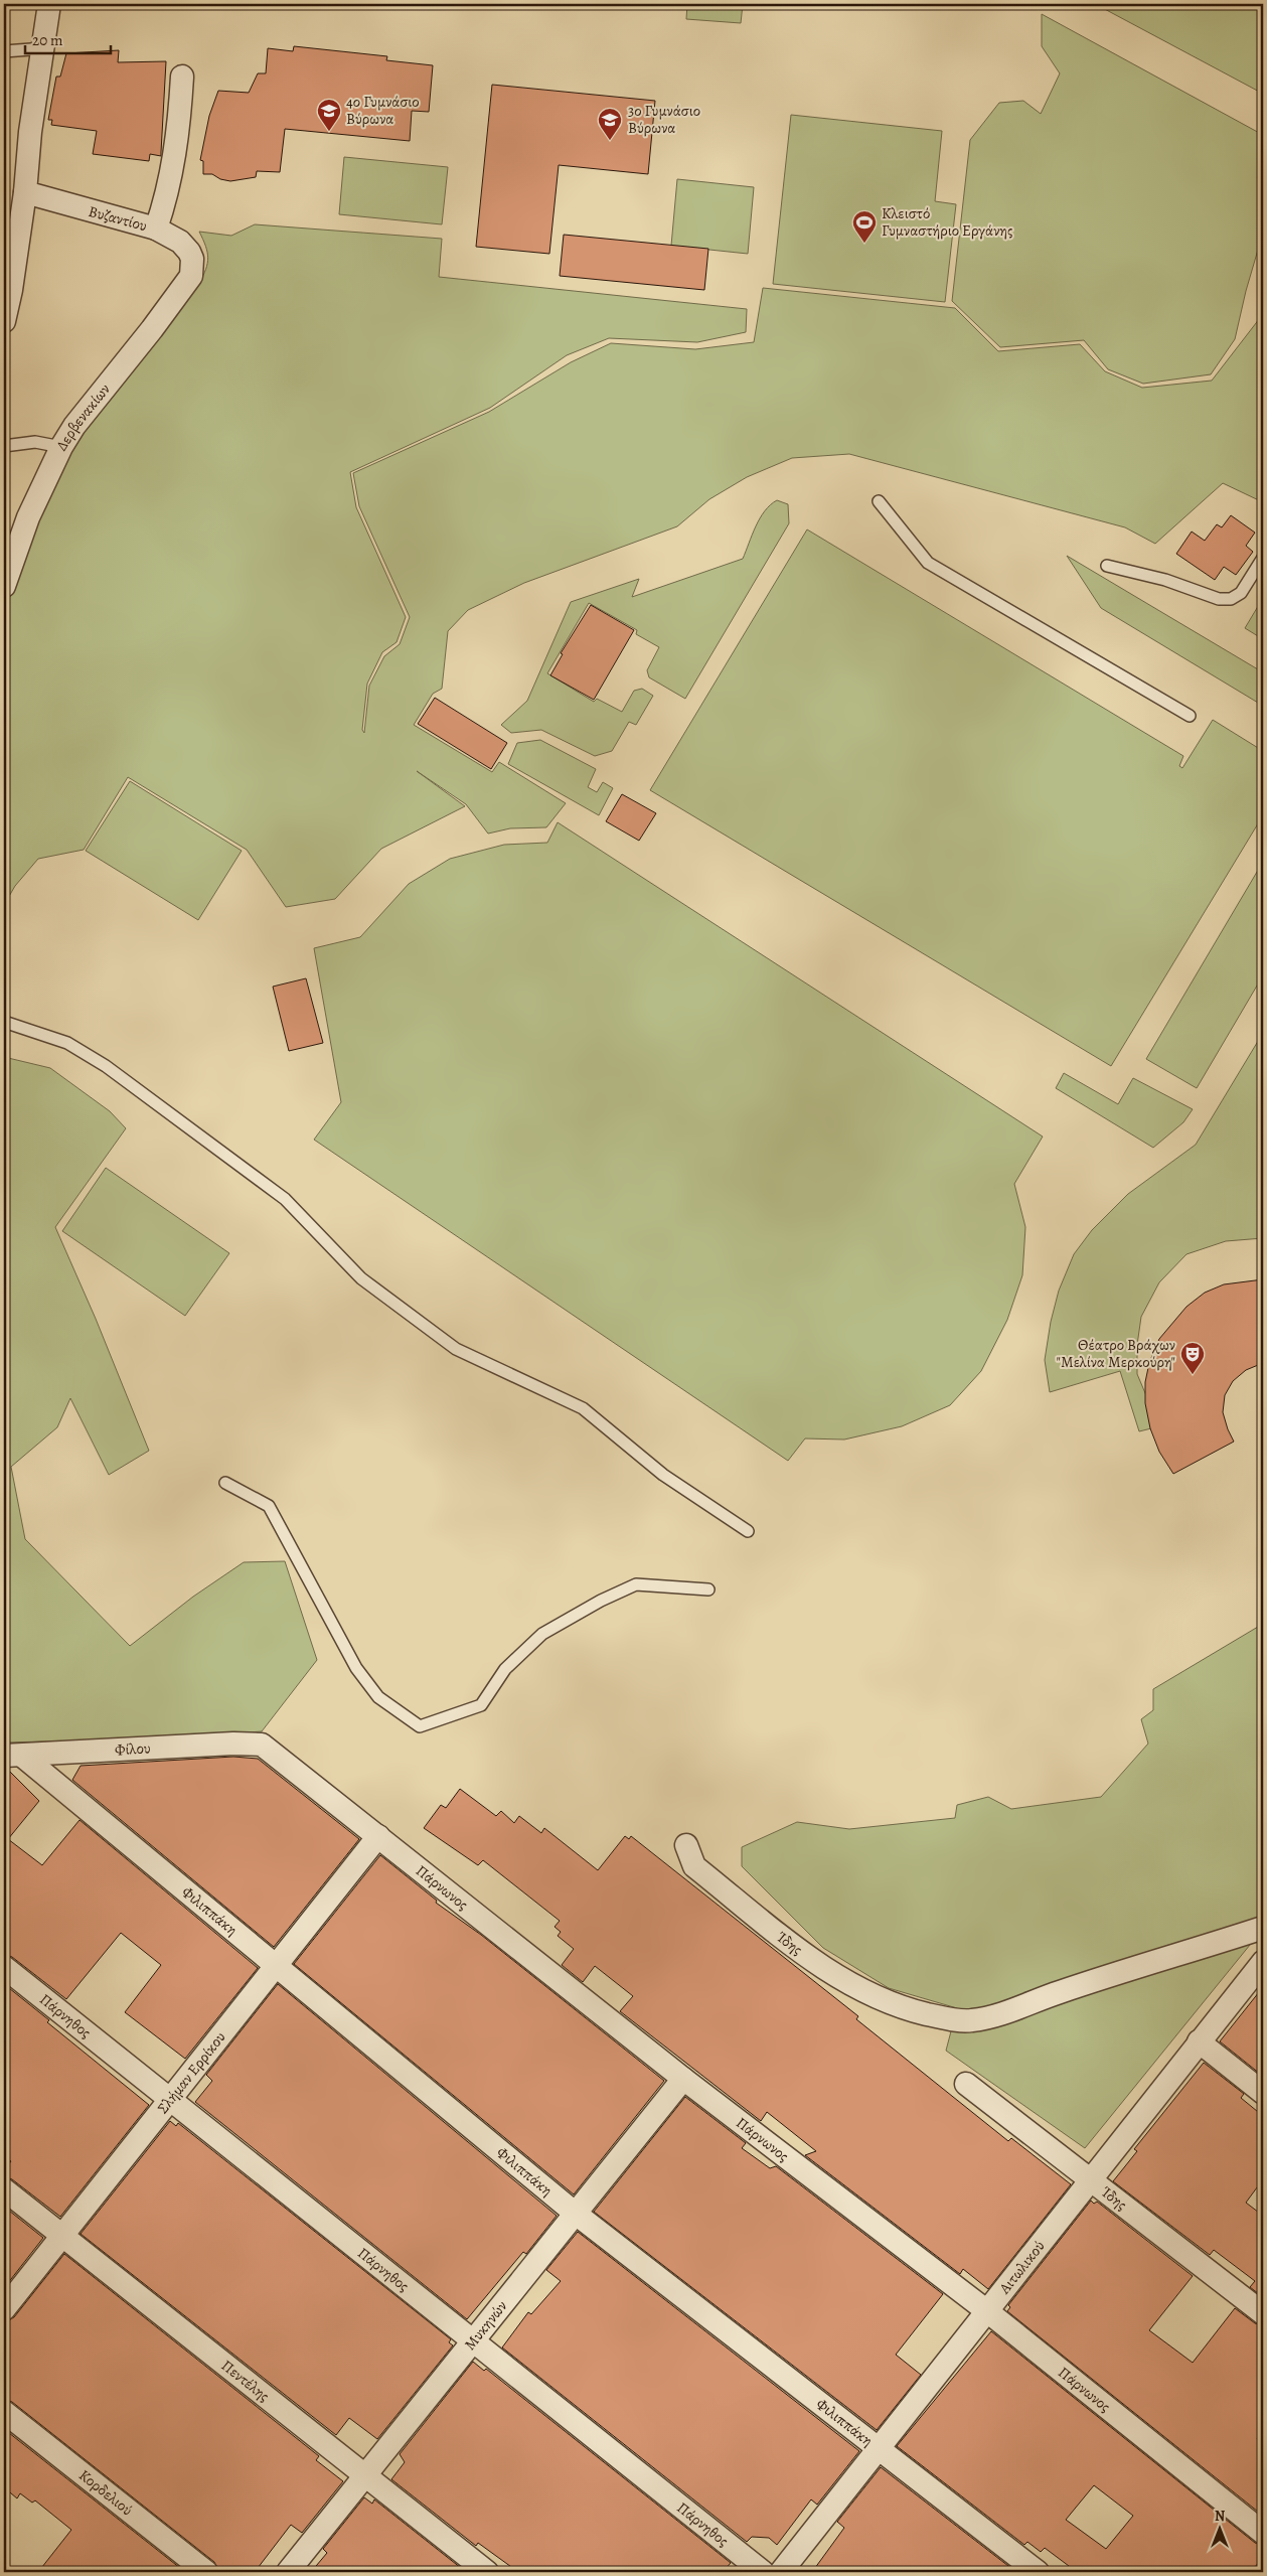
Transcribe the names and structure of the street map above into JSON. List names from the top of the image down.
{
  "streets": {
    "street": [
      "Βυζαντίου",
      "Δερβενακίων",
      "Φίλου",
      "Πάρνωνος",
      "Φιλιππάκη",
      "Ίδης",
      "Πάρνηθος",
      "Σλήμαν Ερρίκου",
      "Αιτωλικού",
      "Μυκηνών",
      "Πεντέλης",
      "Κορδελιού"
    ]
  },
  "crossings": [
    ["Βυζαντίου", "Δερβενακίων"],
    ["Φίλου", "Πάρνωνος"],
    ["Φίλου", "Φιλιππάκη"],
    ["Πάρνωνος", "Σλήμαν Ερρίκου"],
    ["Πάρνωνος", "Αιτωλικού"],
    ["Πάρνωνος", "Μυκηνών"],
    ["Φιλιππάκη", "Σλήμαν Ερρίκου"],
    ["Φιλιππάκη", "Αιτωλικού"],
    ["Φιλιππάκη", "Μυκηνών"],
    ["Ίδης", "Αιτωλικού"],
    ["Πάρνηθος", "Σλήμαν Ερρίκου"],
    ["Πάρνηθος", "Μυκηνών"],
    ["Σλήμαν Ερρίκου", "Πεντέλης"],
    ["Μυκηνών", "Πεντέλης"]
  ],
  "places": {
    "school or university": ["4ο Γυμνάσιο Βύρωνα", "3ο Γυμνάσιο Βύρωνα"],
    "sports": ["Κλειστό Γυμναστήριο Εργάνης"],
    "theatre": ["Θέατρο Βράχων \"Μελίνα Μερκούρη\""]
  },
  "scale_bar": "20 m",
  "north": "top"
}
